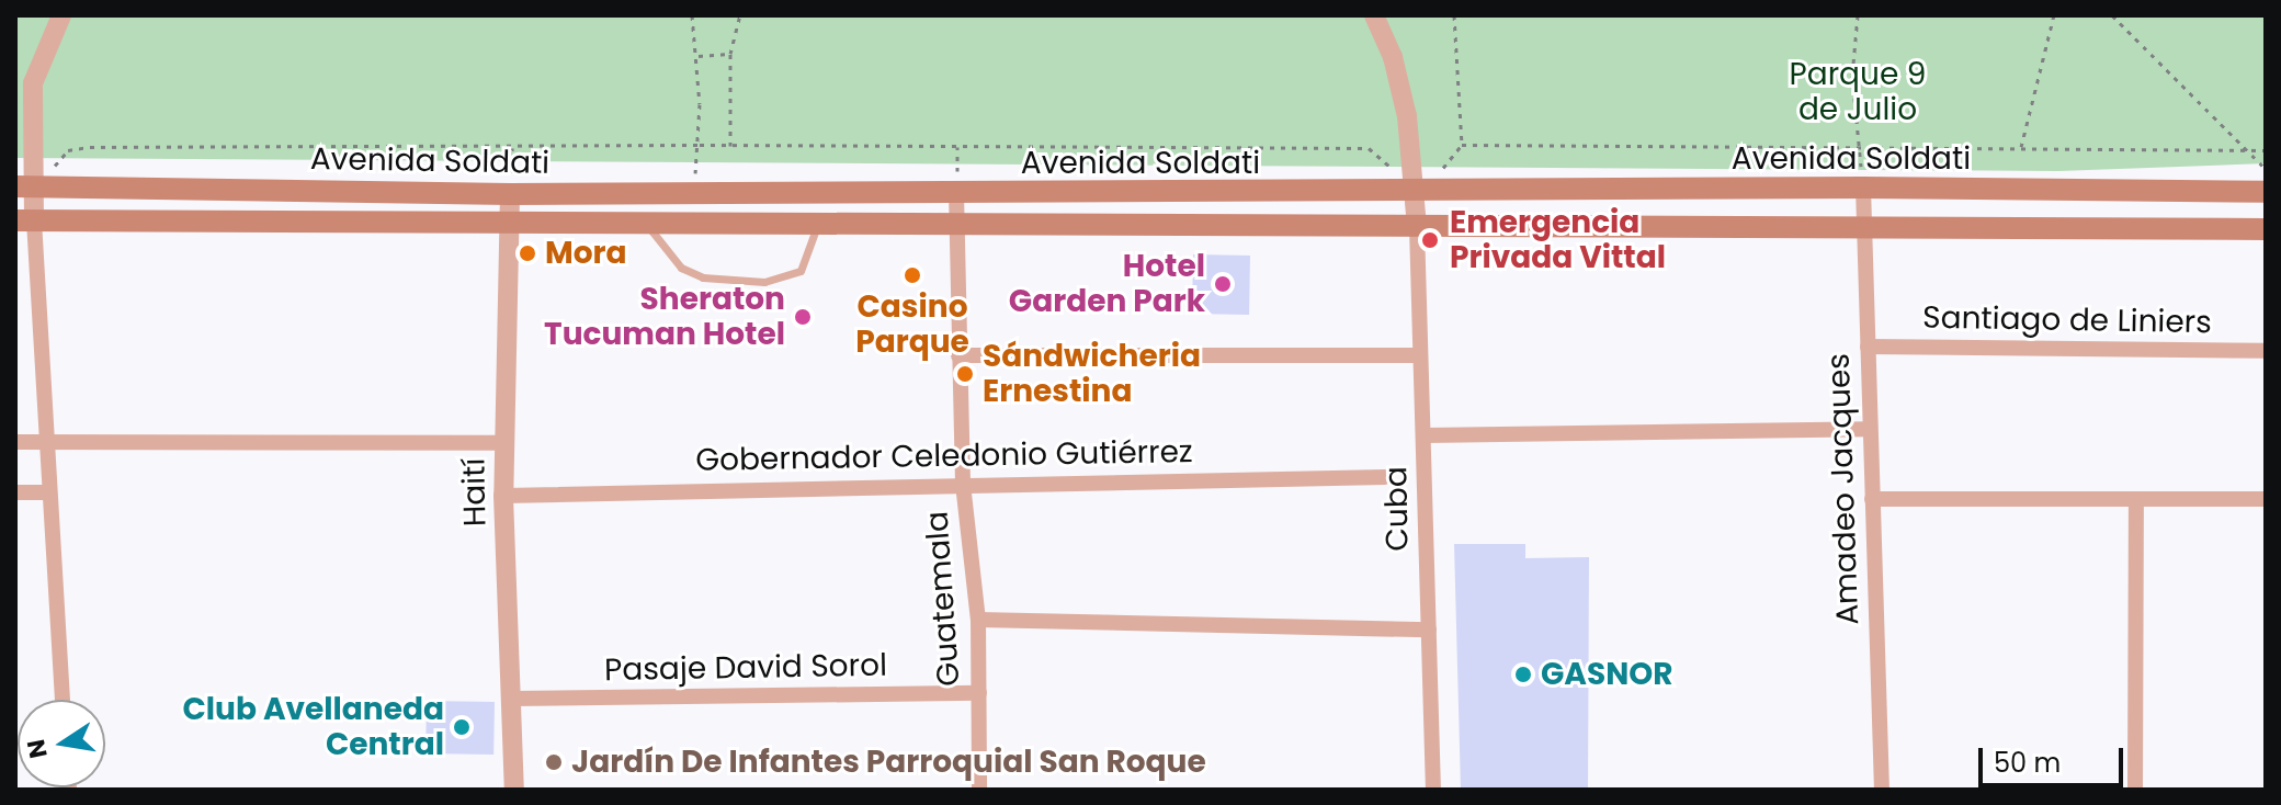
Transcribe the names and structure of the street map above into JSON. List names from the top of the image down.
{
  "streets": {
    "main road": ["Avenida Soldati"],
    "street": [
      "Santiago de Liniers",
      "Gobernador Celedonio Gutiérrez",
      "Amadeo Jacques",
      "Haití",
      "Cuba",
      "Guatemala",
      "Pasaje David Sorol"
    ]
  },
  "crossings": [
    ["Avenida Soldati", "Amadeo Jacques"],
    ["Avenida Soldati", "Haití"],
    ["Avenida Soldati", "Cuba"],
    ["Avenida Soldati", "Guatemala"],
    ["Santiago de Liniers", "Amadeo Jacques"],
    ["Gobernador Celedonio Gutiérrez", "Haití"],
    ["Gobernador Celedonio Gutiérrez", "Guatemala"],
    ["Haití", "Pasaje David Sorol"],
    ["Guatemala", "Pasaje David Sorol"]
  ],
  "parks": ["Parque 9 de Julio"],
  "places": [
    "Emergencia Privada Vittal",
    "Mora",
    "Casino Parque",
    "Hotel Garden Park",
    "Sheraton Tucuman Hotel",
    "Sándwicheria Ernestina",
    "GASNOR",
    "Club Avellaneda Central",
    "Jardín De Infantes Parroquial San Roque"
  ],
  "scale_bar": "50 m",
  "north": "left"
}
